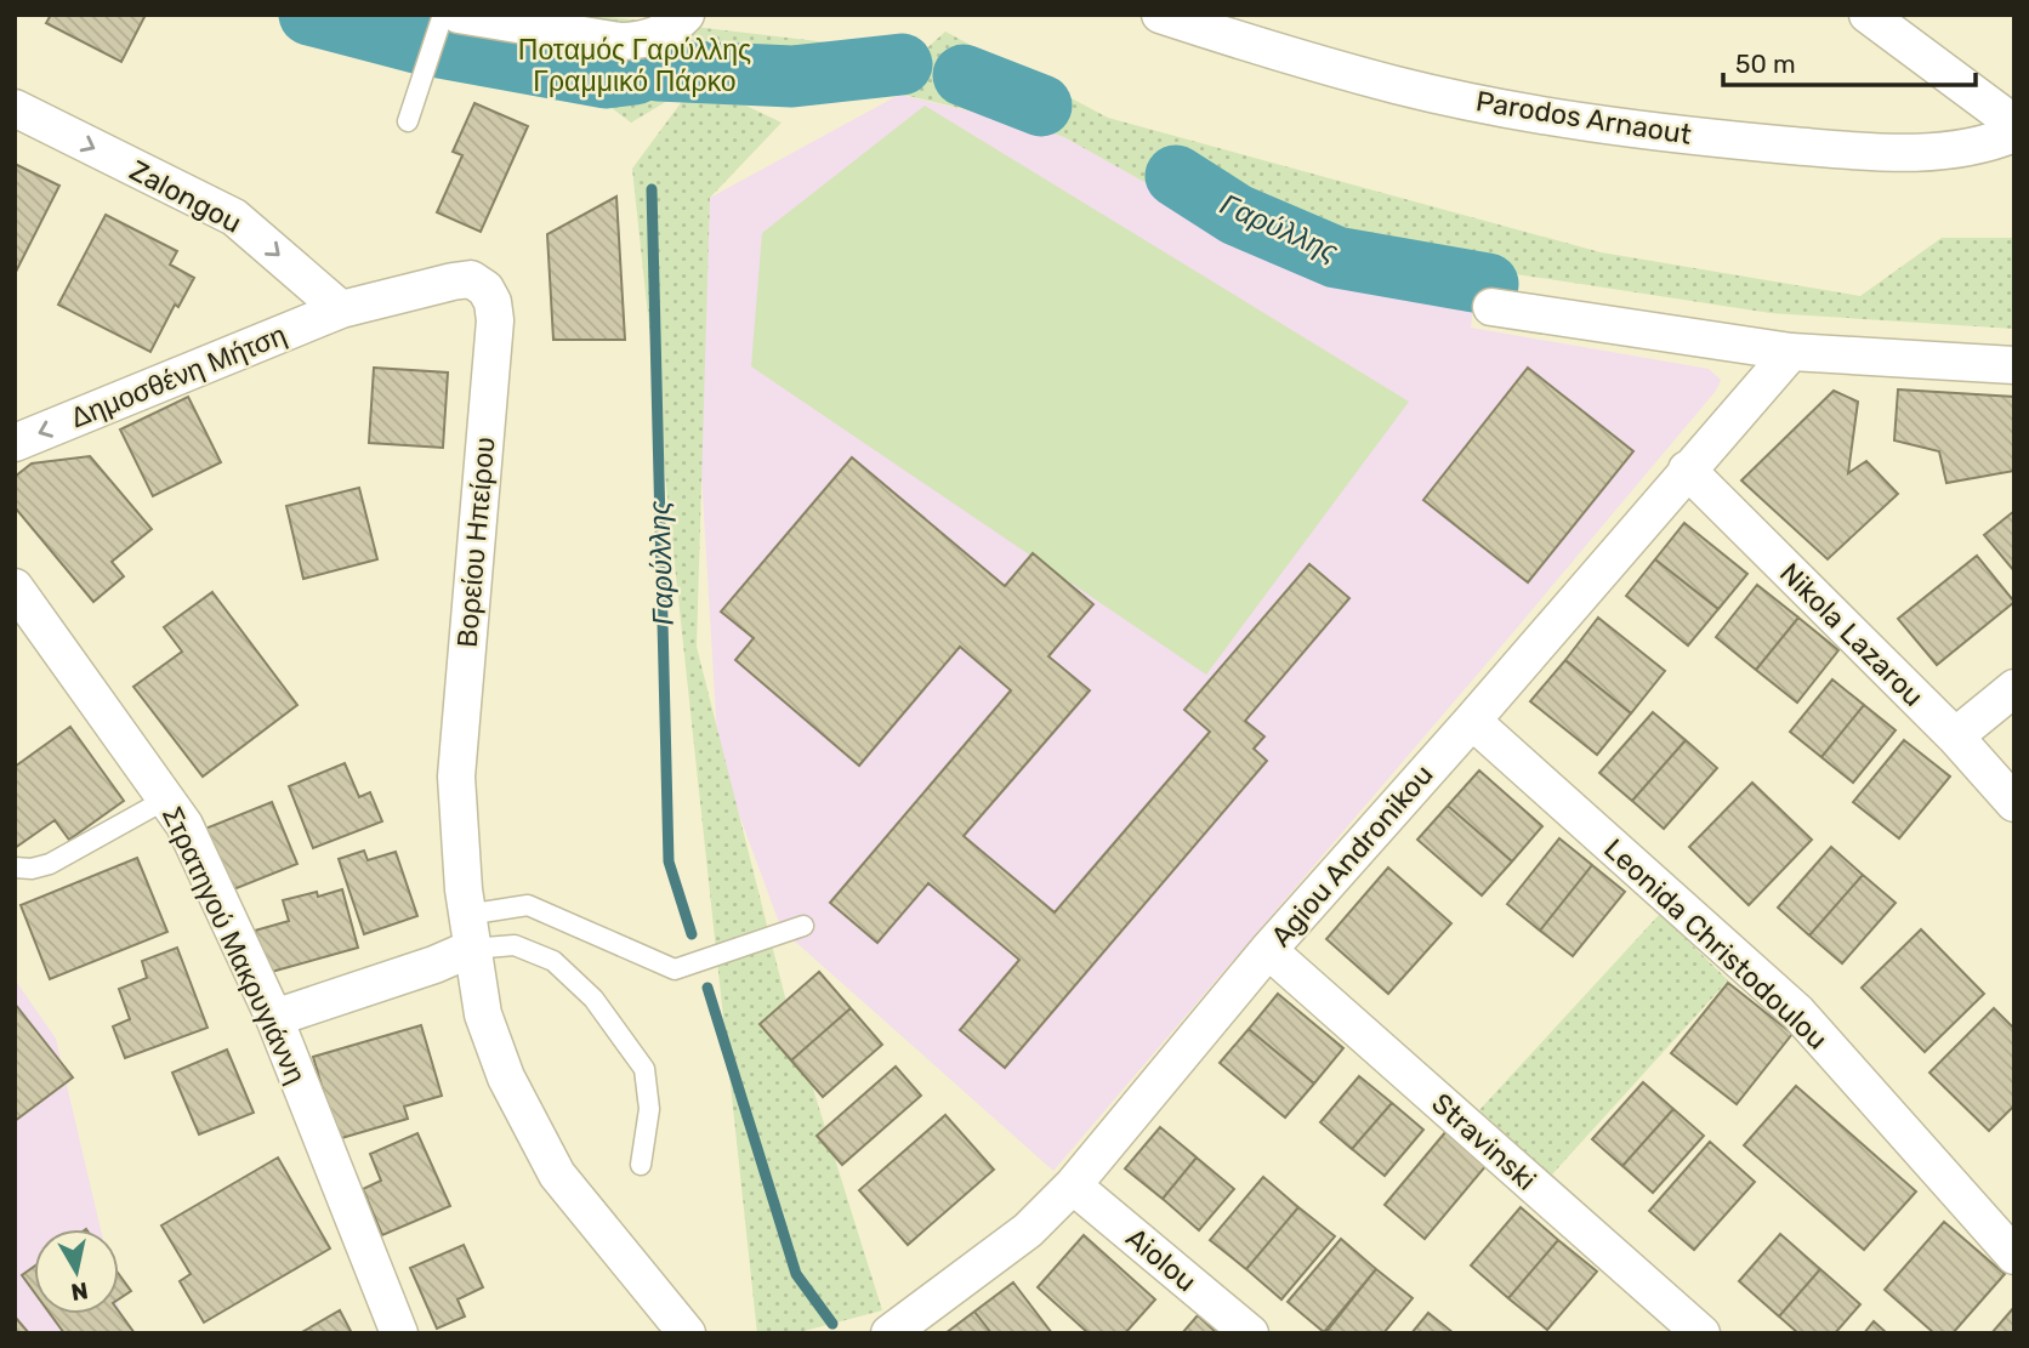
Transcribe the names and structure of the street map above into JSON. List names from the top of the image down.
{
  "streets": {
    "street": [
      "Parodos Arnaout",
      "Zalongou",
      "Δημοσθένη Μήτση",
      "Βορείου Ηπείρου",
      "Nikola Lazarou",
      "Agiou Andronikou",
      "Leonida Christodoulou",
      "Στρατηγού Μακρυγιάννη",
      "Stravinski",
      "Aiolou"
    ]
  },
  "crossings": [
    ["Zalongou", "Δημοσθένη Μήτση"],
    ["Zalongou", "Βορείου Ηπείρου"],
    ["Δημοσθένη Μήτση", "Βορείου Ηπείρου"],
    ["Nikola Lazarou", "Agiou Andronikou"],
    ["Agiou Andronikou", "Leonida Christodoulou"],
    ["Agiou Andronikou", "Stravinski"],
    ["Agiou Andronikou", "Aiolou"]
  ],
  "one_way": ["Zalongou", "Δημοσθένη Μήτση"],
  "water": ["Γαρύλλης"],
  "parks": ["Ποταμός Γαρύλλης Γραμμικό Πάρκο"],
  "scale_bar": "50 m",
  "north": "bottom"
}
